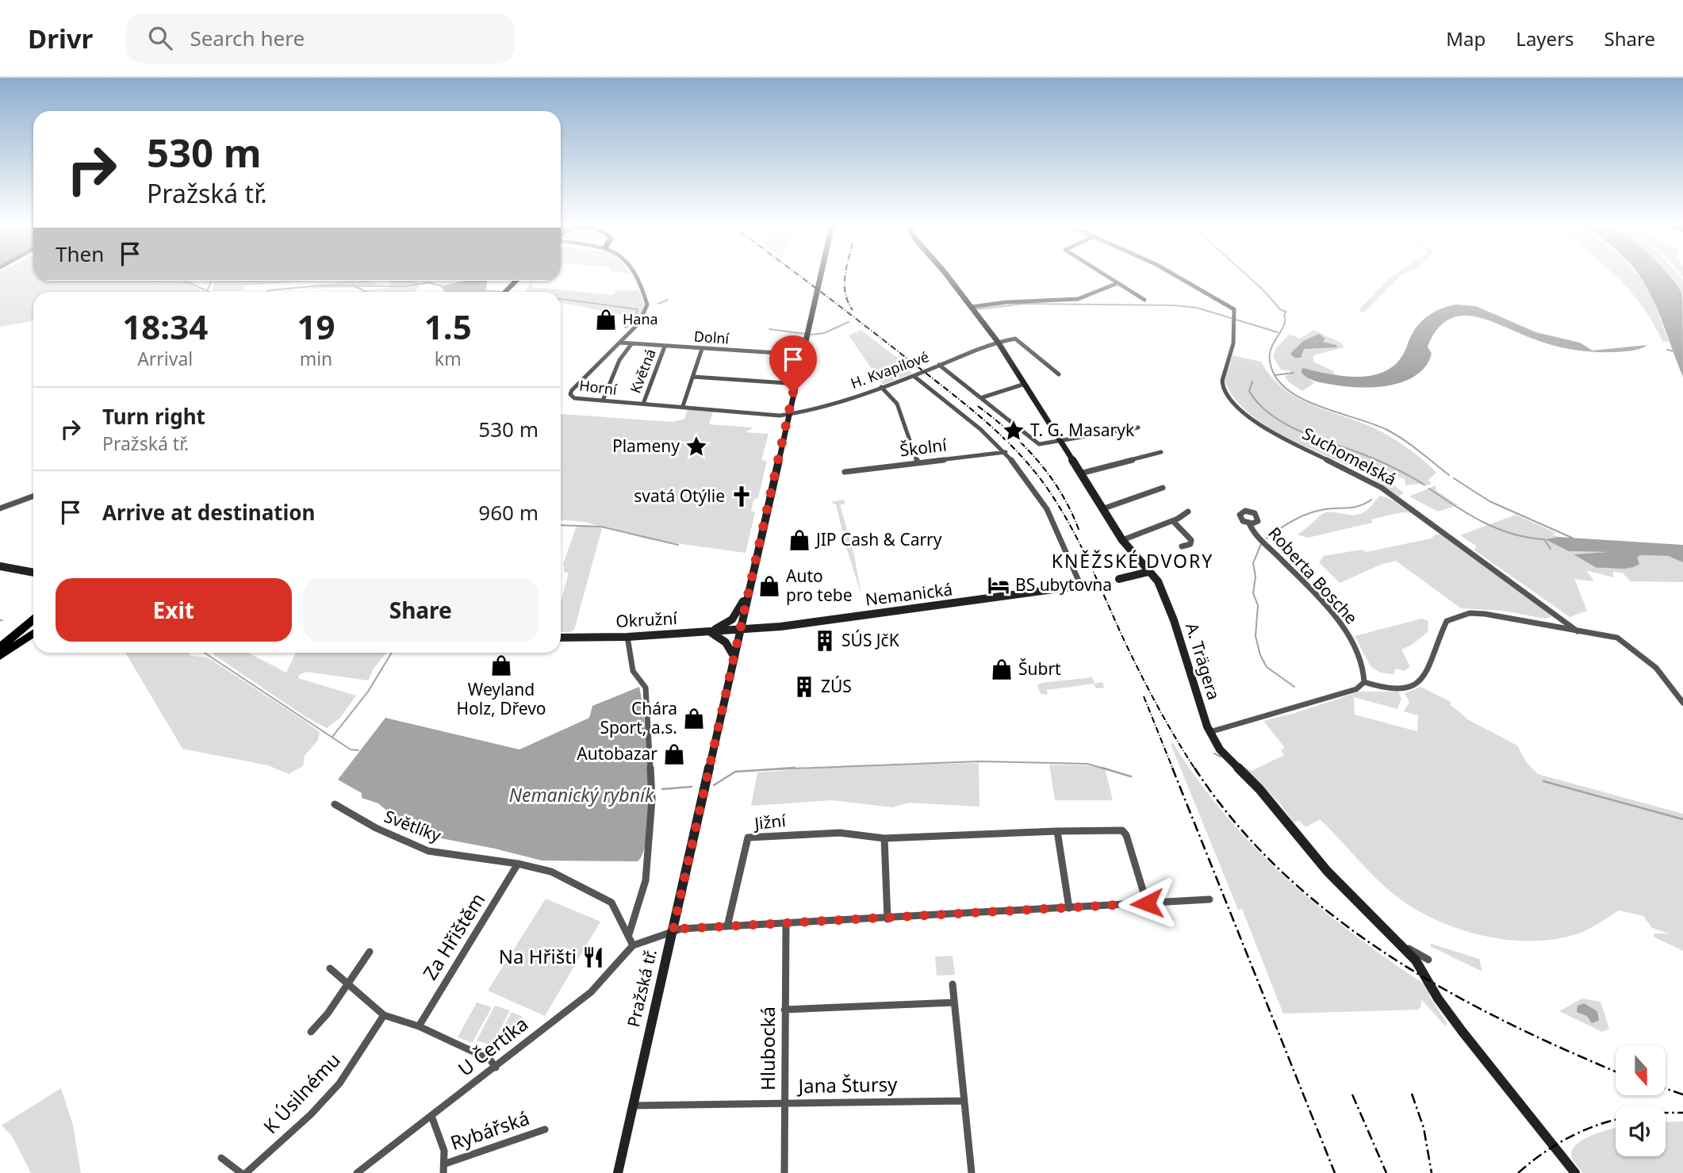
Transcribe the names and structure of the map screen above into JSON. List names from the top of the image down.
{
  "streets": {
    "street": [
      "Dolní",
      "H. Kvapilové",
      "Květná",
      "Horní",
      "Školní",
      "Suchomelská",
      "Roberta Bosche",
      "Nemanická",
      "Okružní",
      "A. Trägera",
      "Jižní",
      "Světlíky",
      "Za Hřištěm",
      "Pražská tř.",
      "U Čertíka",
      "Hlubocká",
      "Jana Štursy",
      "K Úsilnému",
      "Rybářská"
    ]
  },
  "crossings": [
    ["Dolní", "Květná"],
    ["Dolní", "Horní"],
    ["Dolní", "Pražská tř."],
    ["H. Kvapilové", "Horní"],
    ["H. Kvapilové", "Nemanická"],
    ["H. Kvapilové", "A. Trägera"],
    ["H. Kvapilové", "Pražská tř."],
    ["Květná", "Horní"],
    ["Horní", "Pražská tř."],
    ["Školní", "Nemanická"],
    ["Nemanická", "Okružní"],
    ["Nemanická", "Pražská tř."],
    ["Okružní", "Pražská tř."],
    ["Světlíky", "Za Hřištěm"],
    ["Pražská tř.", "Jana Štursy"],
    ["U Čertíka", "Rybářská"],
    ["Hlubocká", "Jana Štursy"]
  ],
  "districts": ["KNĚŽSKÉ DVORY"],
  "water": ["Nemanický rybník"],
  "places": {
    "shop": [
      "Hana",
      "JIP Cash & Carry",
      "Auto pro tebe",
      "Weyland Holz, Dřevo",
      "Šubrt",
      "Chára Sport, a.s.",
      "Autobazar"
    ],
    "place": ["T. G. Masaryk", "Plameny"],
    "church": ["svatá Otýlie"],
    "hotel": ["BS ubytovna"],
    "building": ["SÚS JčK", "ZÚS"],
    "restaurant": ["Na Hřišti"]
  },
  "north": "bottom",
  "page": {
    "header": "Drivr",
    "search": "Search here",
    "nav": ["Map", "Layers", "Share"],
    "turn": ["530 m", "Pražská tř."],
    "then": "Then",
    "eta": [
      "18:34",
      "Arrival",
      "19",
      "min",
      "1.5",
      "km"
    ],
    "list": [
      {
        "name": "Turn right",
        "note": "Pražská tř.",
        "value": "530 m"
      },
      {
        "name": "Arrive at destination",
        "value": "960 m"
      }
    ],
    "buttons": ["Exit", "Share"]
  }
}
